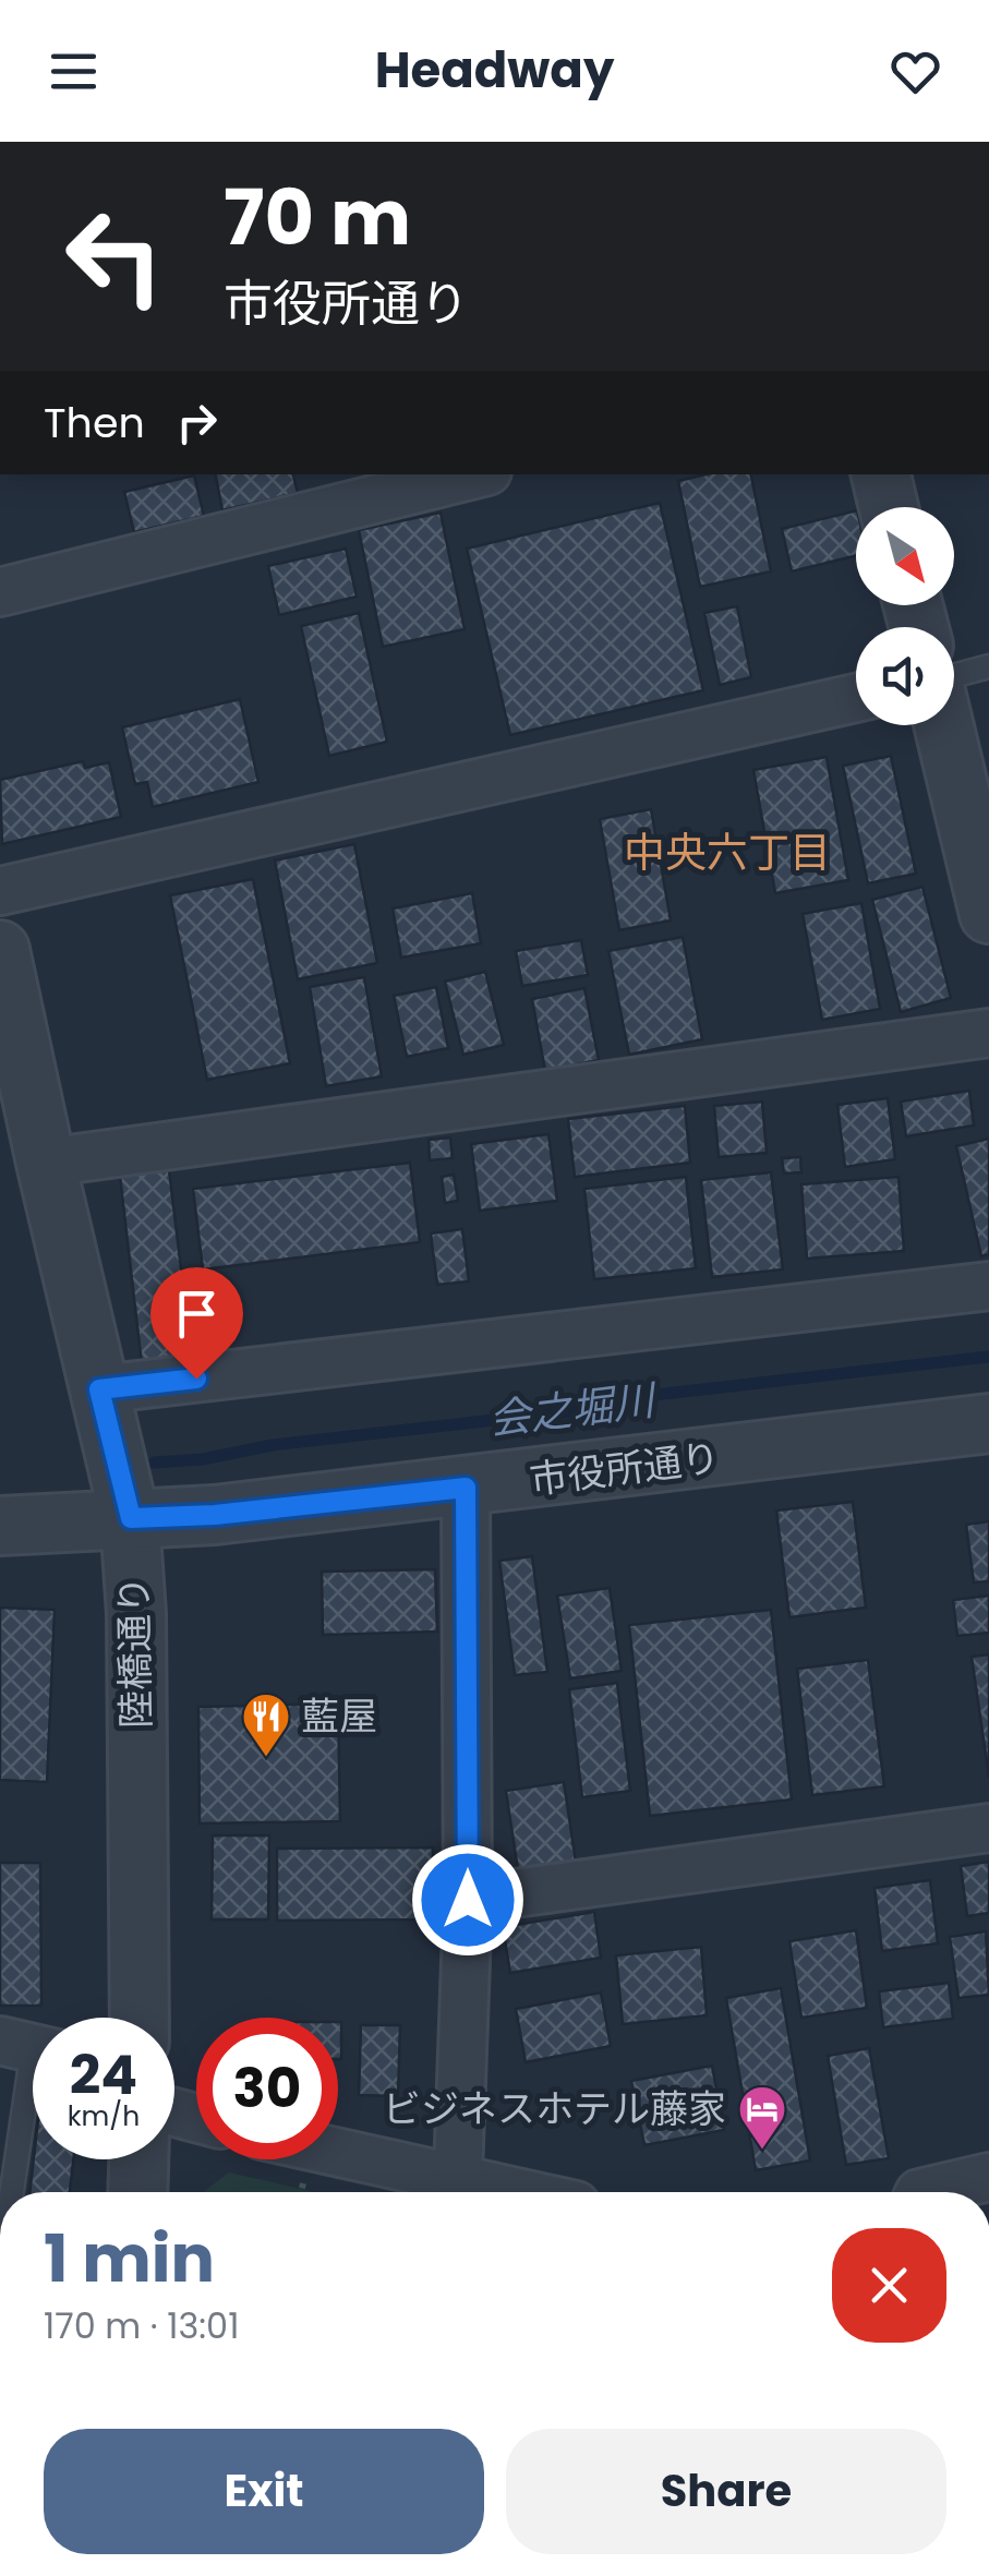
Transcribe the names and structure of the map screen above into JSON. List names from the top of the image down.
{
  "streets": {
    "street": ["市役所通り", "陸橋通り"]
  },
  "crossings": [
    ["市役所通り", "陸橋通り"]
  ],
  "districts": ["中央六丁目"],
  "water": ["会之堀川"],
  "places": {
    "restaurant": ["藍屋"],
    "hotel": ["ビジネスホテル藤家"]
  },
  "north": "bottom right",
  "page": {
    "header": "Headway",
    "turn": ["70 m", "市役所通り"],
    "then": "Then",
    "speed": "24 km/h",
    "limit": "30",
    "heading": ["1 min", "170 m · 13:01"],
    "buttons": ["Exit", "Share"]
  }
}
